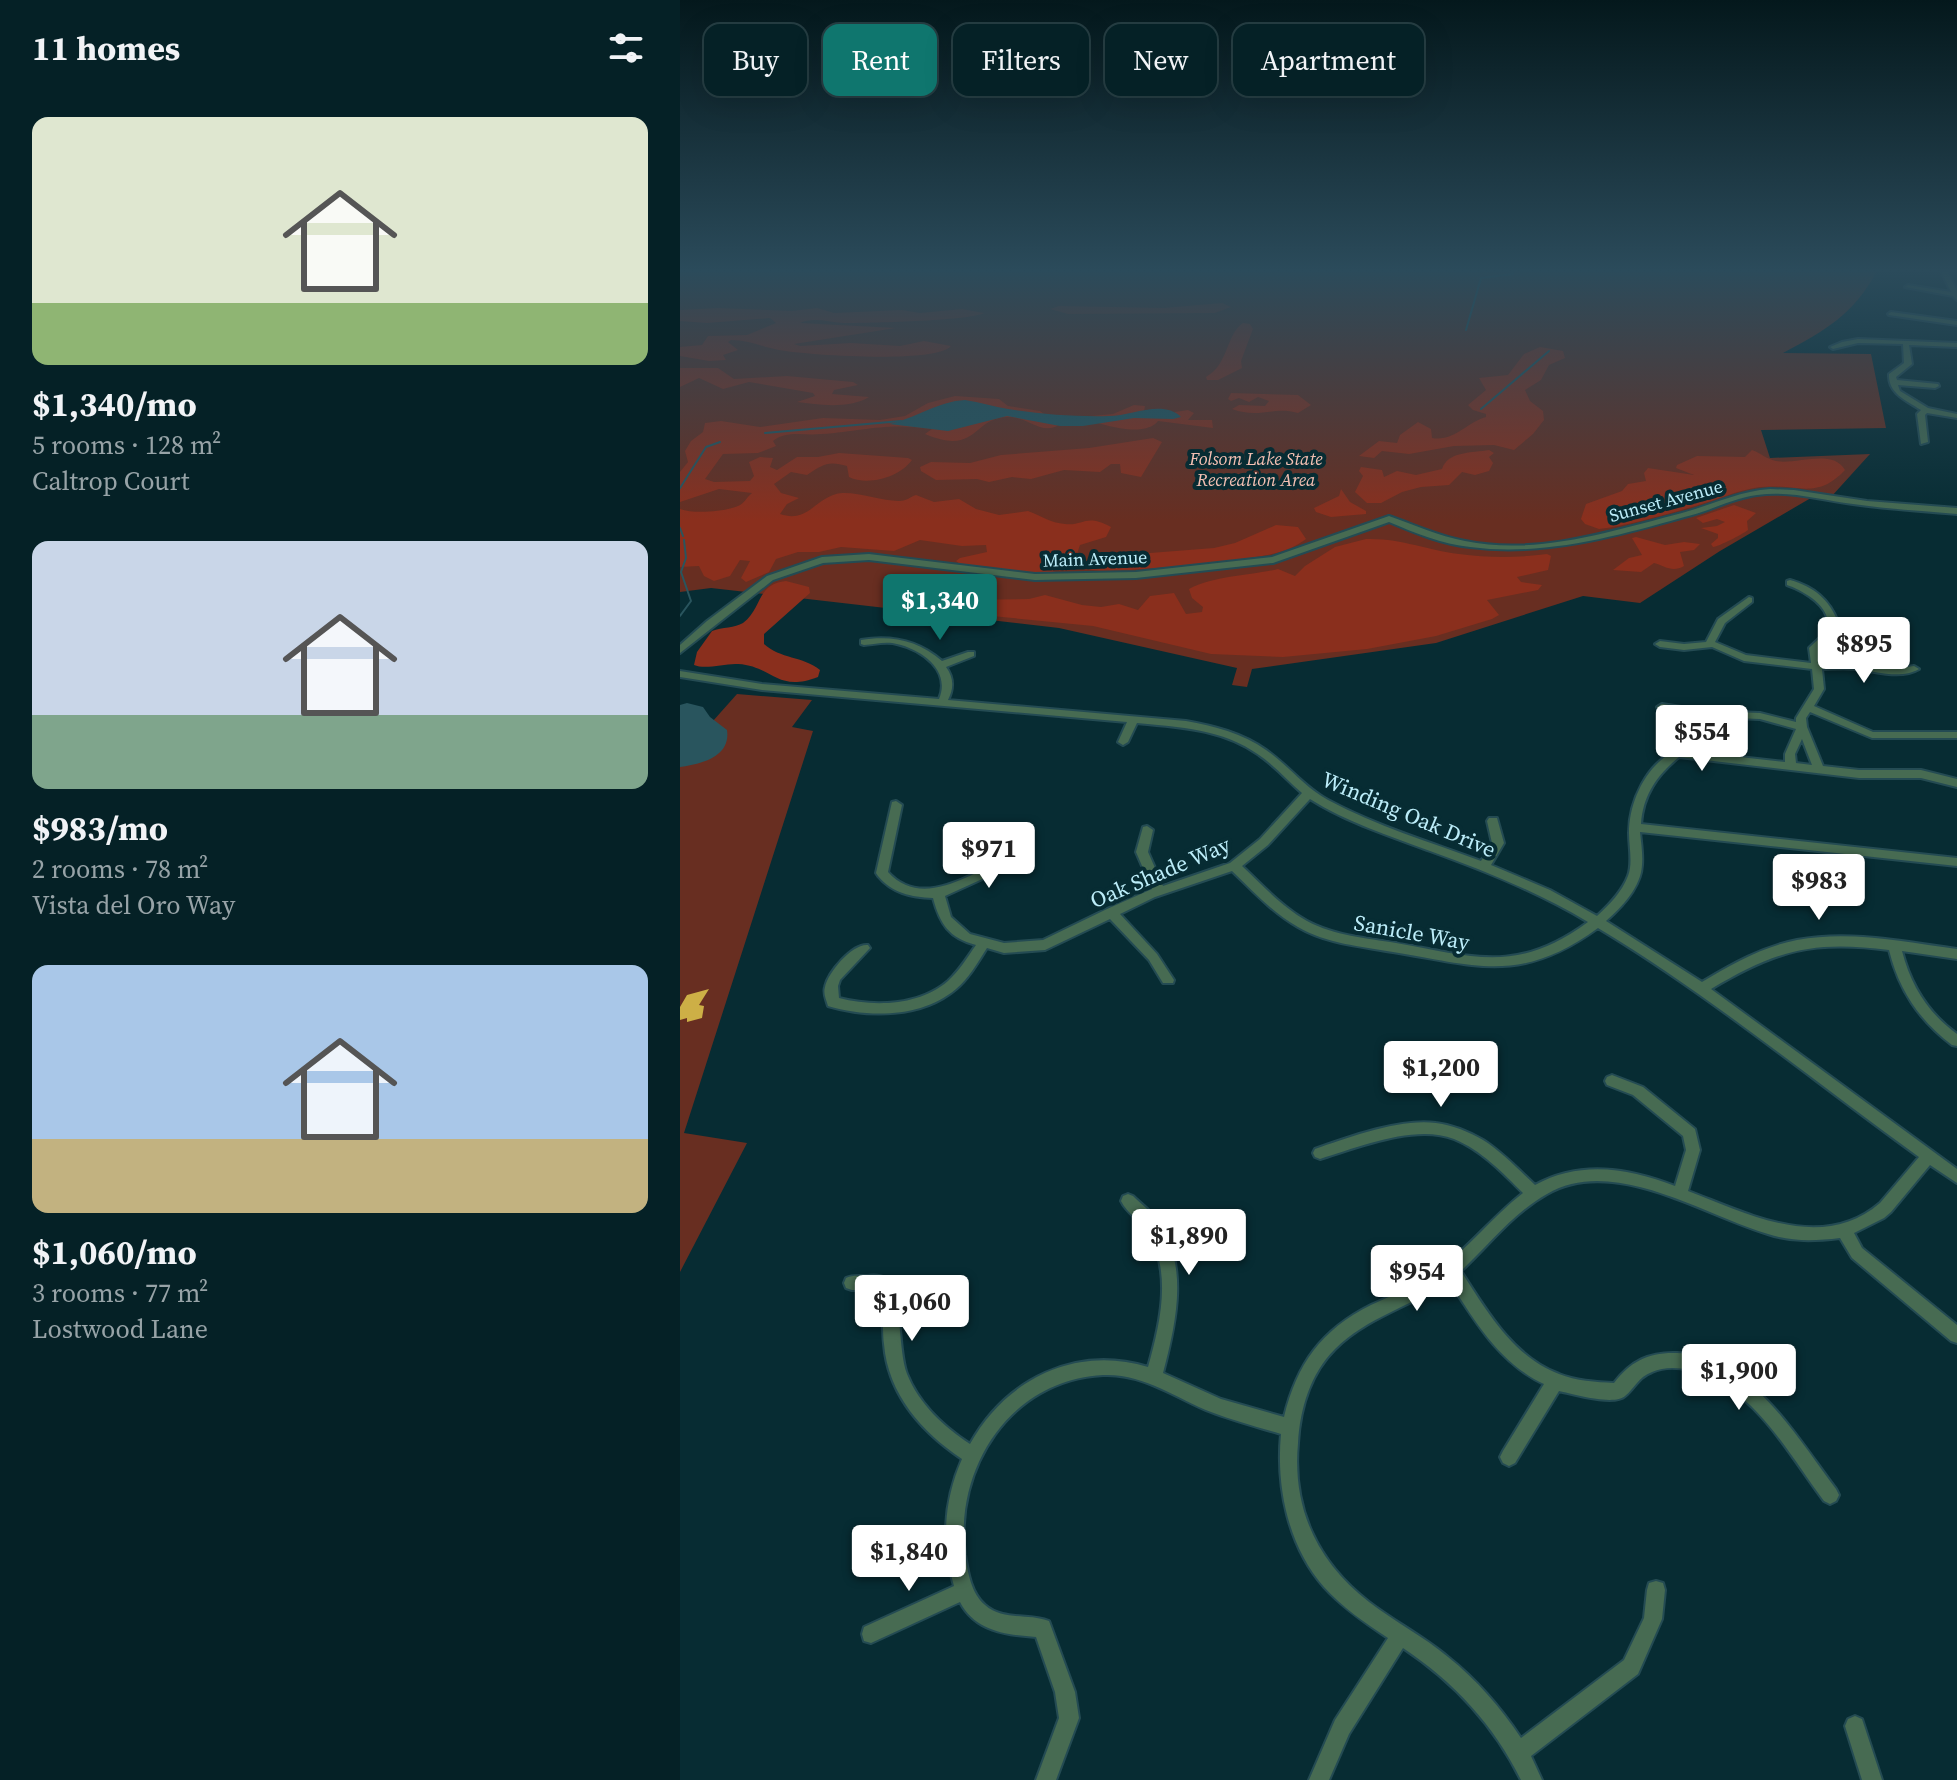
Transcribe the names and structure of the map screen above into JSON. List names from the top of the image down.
{
  "streets": {
    "street": [
      "Sunset Avenue",
      "Main Avenue",
      "Winding Oak Drive",
      "Oak Shade Way",
      "Sanicle Way"
    ]
  },
  "crossings": [
    ["Sunset Avenue", "Main Avenue"],
    ["Winding Oak Drive", "Oak Shade Way"],
    ["Winding Oak Drive", "Sanicle Way"],
    ["Oak Shade Way", "Sanicle Way"]
  ],
  "parks": ["Folsom Lake State Recreation Area"],
  "page": {
    "heading": "11 homes",
    "chip": [
      "Buy",
      "Rent",
      "Filters",
      "New",
      "Apartment"
    ],
    "list": [
      {
        "name": "$1,340/mo",
        "note": "5 rooms · 128 m² · Caltrop Court"
      },
      {
        "name": "$983/mo",
        "note": "2 rooms · 78 m² · Vista del Oro Way"
      },
      {
        "name": "$1,060/mo",
        "note": "3 rooms · 77 m² · Lostwood Lane"
      }
    ],
    "price": [
      "$1,340",
      "$895",
      "$554",
      "$971",
      "$983",
      "$1,200",
      "$1,890",
      "$954",
      "$1,060",
      "$1,900",
      "$1,840"
    ]
  }
}
